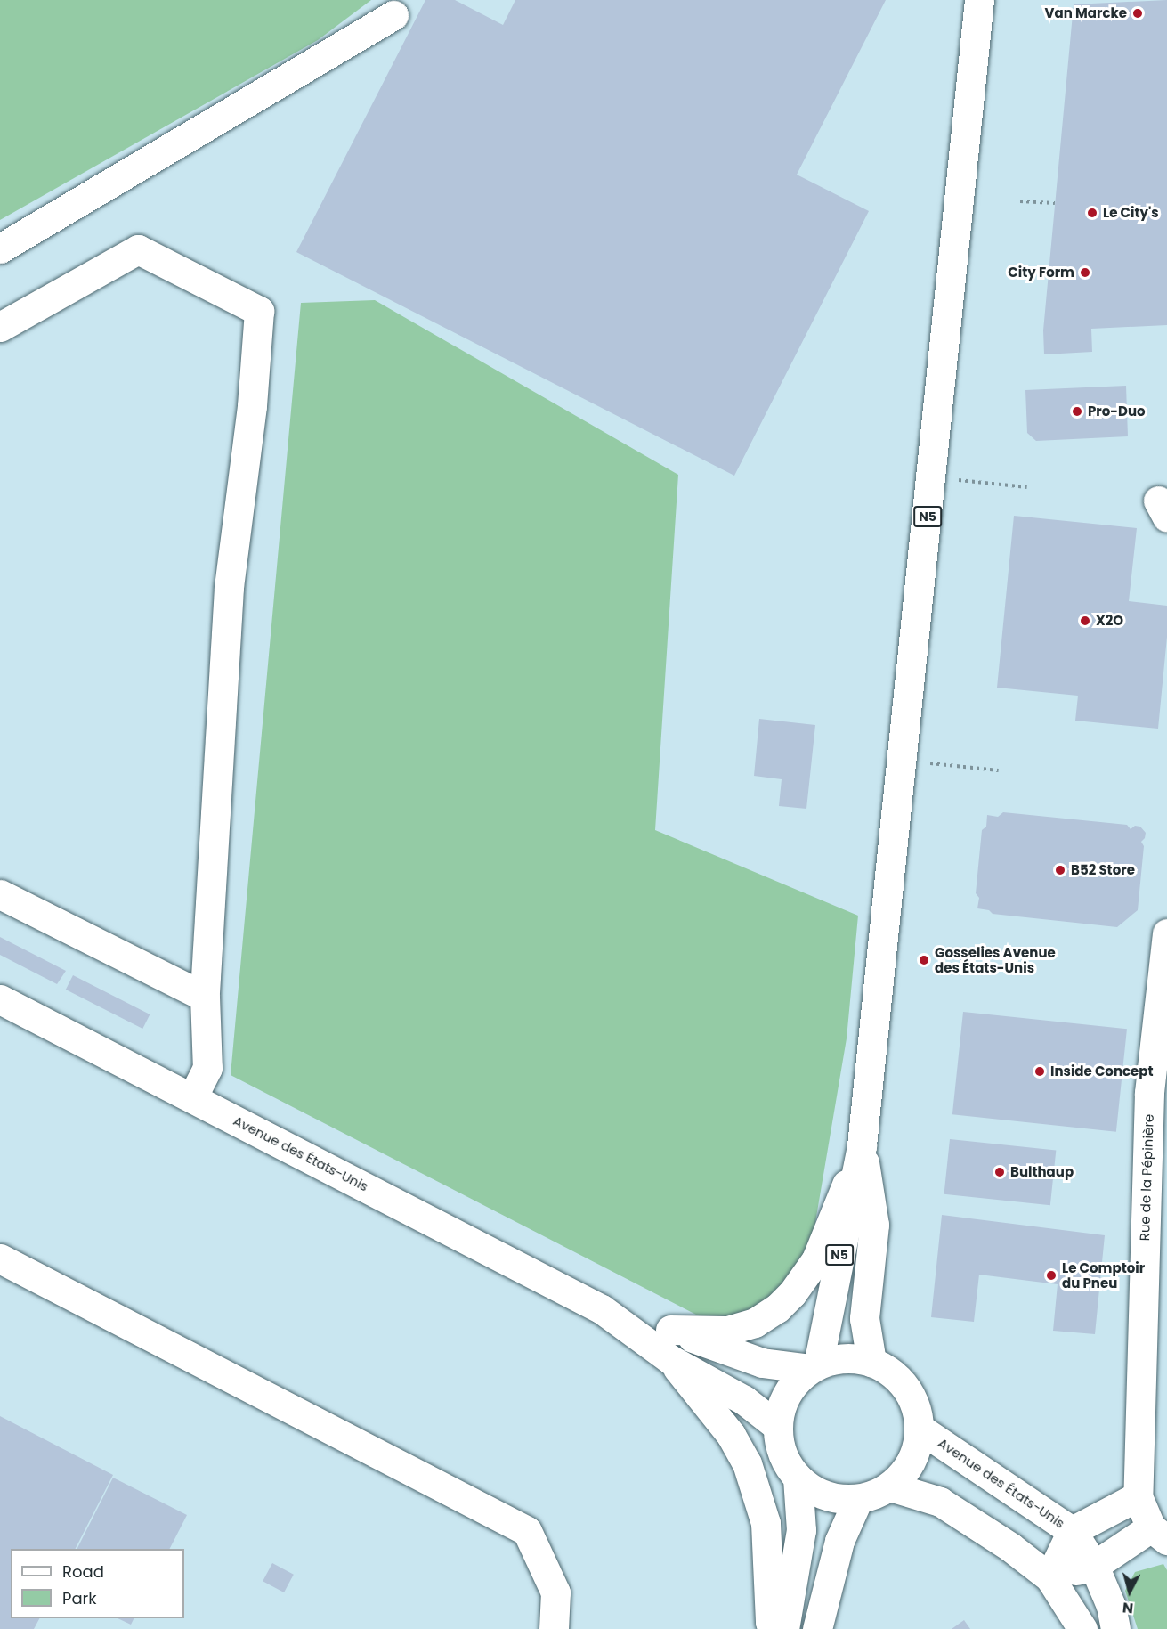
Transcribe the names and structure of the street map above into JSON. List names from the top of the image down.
{
  "streets": {
    "street": ["N5", "Avenue des États-Unis", "Rue de la Pépinière"]
  },
  "crossings": [
    ["N5", "Avenue des États-Unis"]
  ],
  "places": [
    "Van Marcke",
    "Le City's",
    "City Form",
    "Pro-Duo",
    "X2O",
    "B52 Store",
    "Gosselies Avenue des États-Unis",
    "Inside Concept",
    "Bulthaup",
    "Le Comptoir du Pneu"
  ],
  "legend": ["Road", "Park"],
  "north": "bottom"
}
